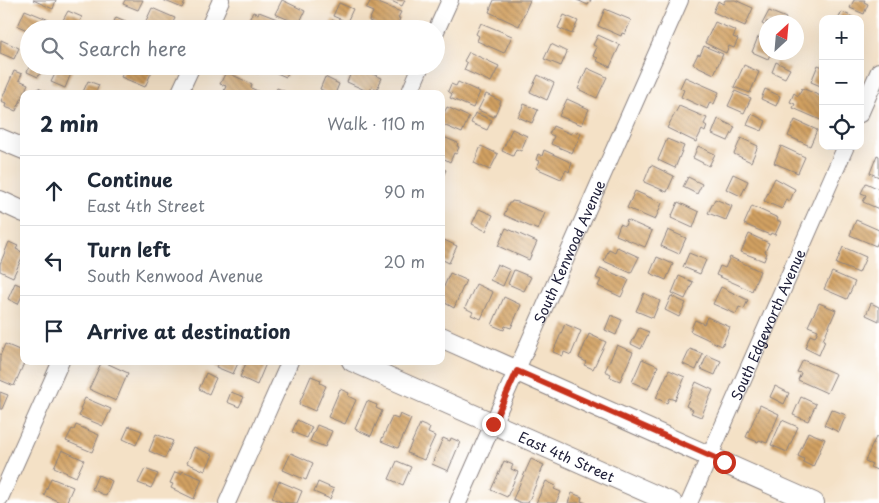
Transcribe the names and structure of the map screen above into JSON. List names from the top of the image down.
{
  "streets": {
    "street": ["South Kenwood Avenue", "South Edgeworth Avenue", "East 4th Street"]
  },
  "crossings": [
    ["South Kenwood Avenue", "East 4th Street"]
  ],
  "north": "top right",
  "page": {
    "map_buttons": ["+", "−"],
    "search": "Search here",
    "heading": ["2 min", "Walk · 110 m"],
    "list": [
      ["Continue", "East 4th Street", "90 m"],
      ["Turn left", "South Kenwood Avenue", "20 m"],
      "Arrive at destination"
    ]
  }
}
